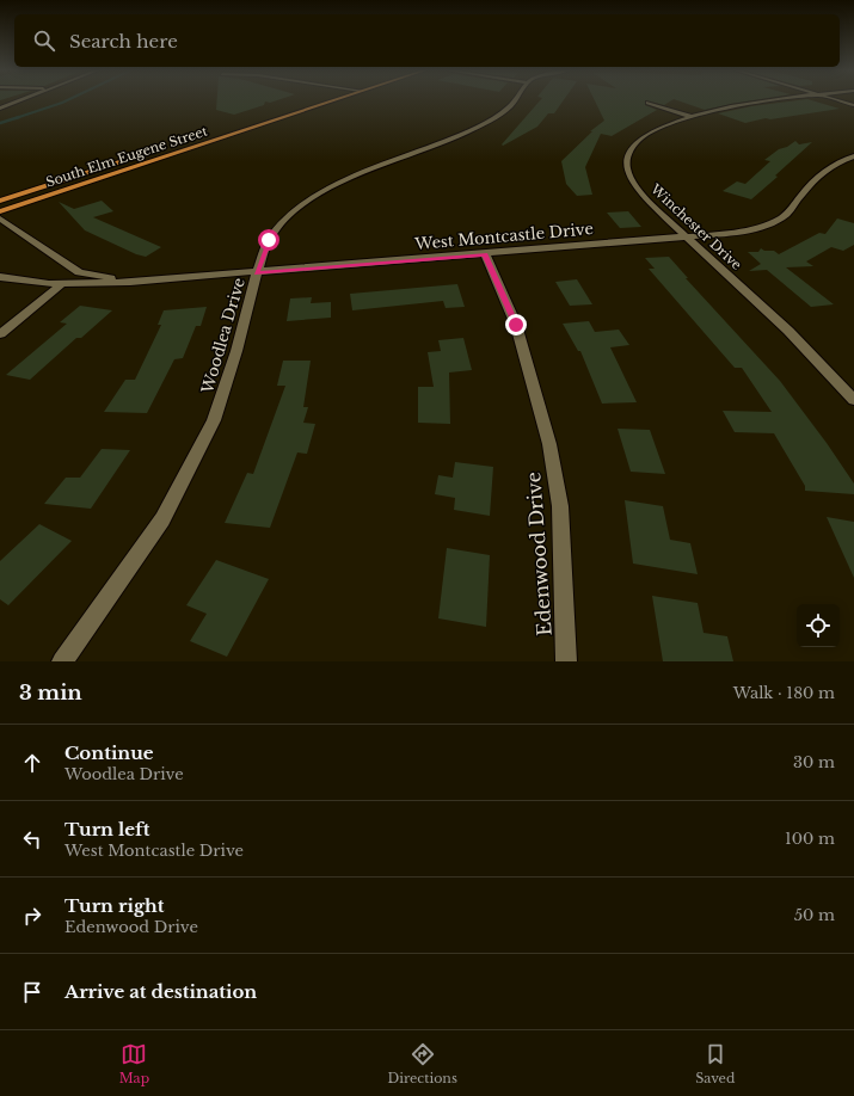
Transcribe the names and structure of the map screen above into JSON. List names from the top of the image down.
{
  "streets": {
    "main road": ["South Elm Eugene Street"],
    "street": [
      "Winchester Drive",
      "West Montcastle Drive",
      "Woodlea Drive",
      "Edenwood Drive"
    ]
  },
  "crossings": [
    ["Winchester Drive", "West Montcastle Drive"],
    ["West Montcastle Drive", "Woodlea Drive"],
    ["West Montcastle Drive", "Edenwood Drive"]
  ],
  "page": {
    "search": "Search here",
    "heading": ["3 min", "Walk · 180 m"],
    "list": [
      ["Continue", "Woodlea Drive", "30 m"],
      ["Turn left", "West Montcastle Drive", "100 m"],
      ["Turn right", "Edenwood Drive", "50 m"],
      "Arrive at destination"
    ],
    "nav": ["Map", "Directions", "Saved"]
  }
}
